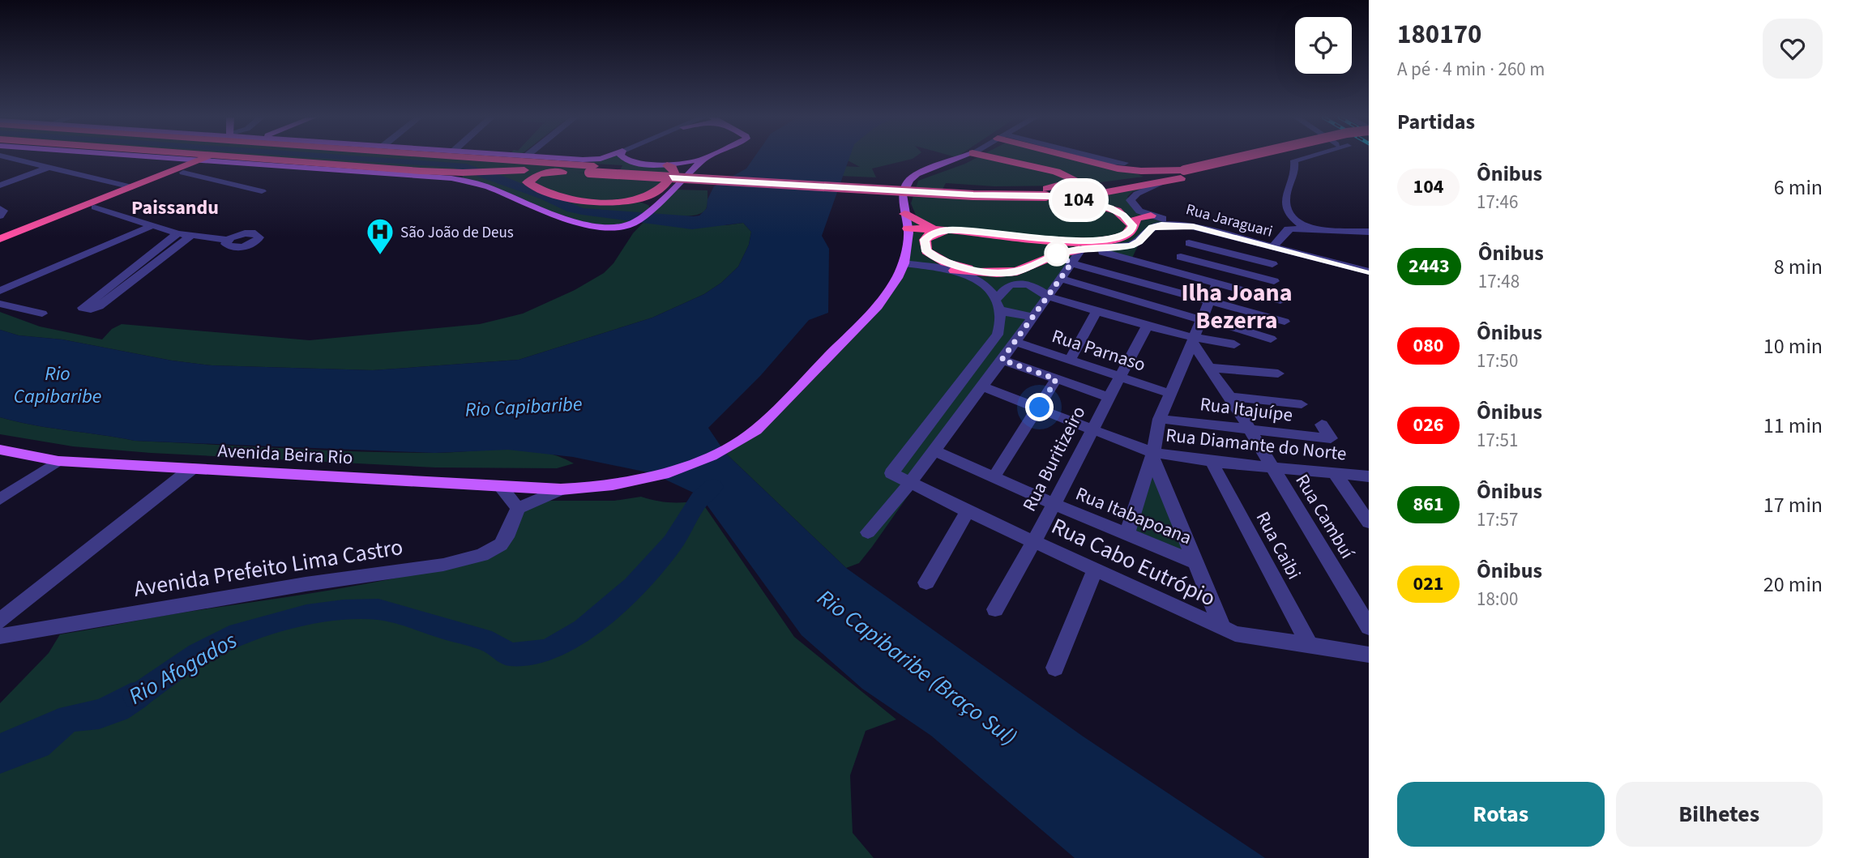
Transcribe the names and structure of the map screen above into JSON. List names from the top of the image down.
{
  "streets": {
    "main road": ["Avenida Beira Rio"],
    "street": [
      "Rua Jaraguari",
      "Rua Parnaso",
      "Rua Itajuípe",
      "Rua Diamante do Norte",
      "Rua Buritizeiro",
      "Rua Itabapoana",
      "Rua Cambuí",
      "Rua Caibi",
      "Rua Cabo Eutrópio",
      "Avenida Prefeito Lima Castro"
    ]
  },
  "crossings": [
    ["Rua Parnaso", "Rua Buritizeiro"],
    ["Rua Itajuípe", "Rua Cambuí"],
    ["Rua Diamante do Norte", "Rua Buritizeiro"],
    ["Rua Diamante do Norte", "Rua Cambuí"],
    ["Rua Diamante do Norte", "Rua Caibi"],
    ["Rua Buritizeiro", "Rua Itabapoana"],
    ["Rua Buritizeiro", "Rua Cabo Eutrópio"],
    ["Rua Caibi", "Rua Cabo Eutrópio"]
  ],
  "districts": ["Paissandu", "Ilha Joana Bezerra"],
  "water": ["Rio Capibaribe", "Rio Capibaribe (Braço Sul)", "Rio Afogados"],
  "places": {
    "hospital": ["São João de Deus"]
  },
  "lines": ["bus line 104"],
  "page": {
    "on_map": "104",
    "heading": [
      ["180170", "A pé · 4 min · 260 m"],
      "Partidas"
    ],
    "list": [
      {
        "mark": "104",
        "name": "Ônibus",
        "note": "17:46",
        "value": "6 min"
      },
      {
        "mark": "2443",
        "name": "Ônibus",
        "note": "17:48",
        "value": "8 min"
      },
      {
        "mark": "080",
        "name": "Ônibus",
        "note": "17:50",
        "value": "10 min"
      },
      {
        "mark": "026",
        "name": "Ônibus",
        "note": "17:51",
        "value": "11 min"
      },
      {
        "mark": "861",
        "name": "Ônibus",
        "note": "17:57",
        "value": "17 min"
      },
      {
        "mark": "021",
        "name": "Ônibus",
        "note": "18:00",
        "value": "20 min"
      }
    ],
    "buttons": ["Rotas", "Bilhetes"]
  }
}
